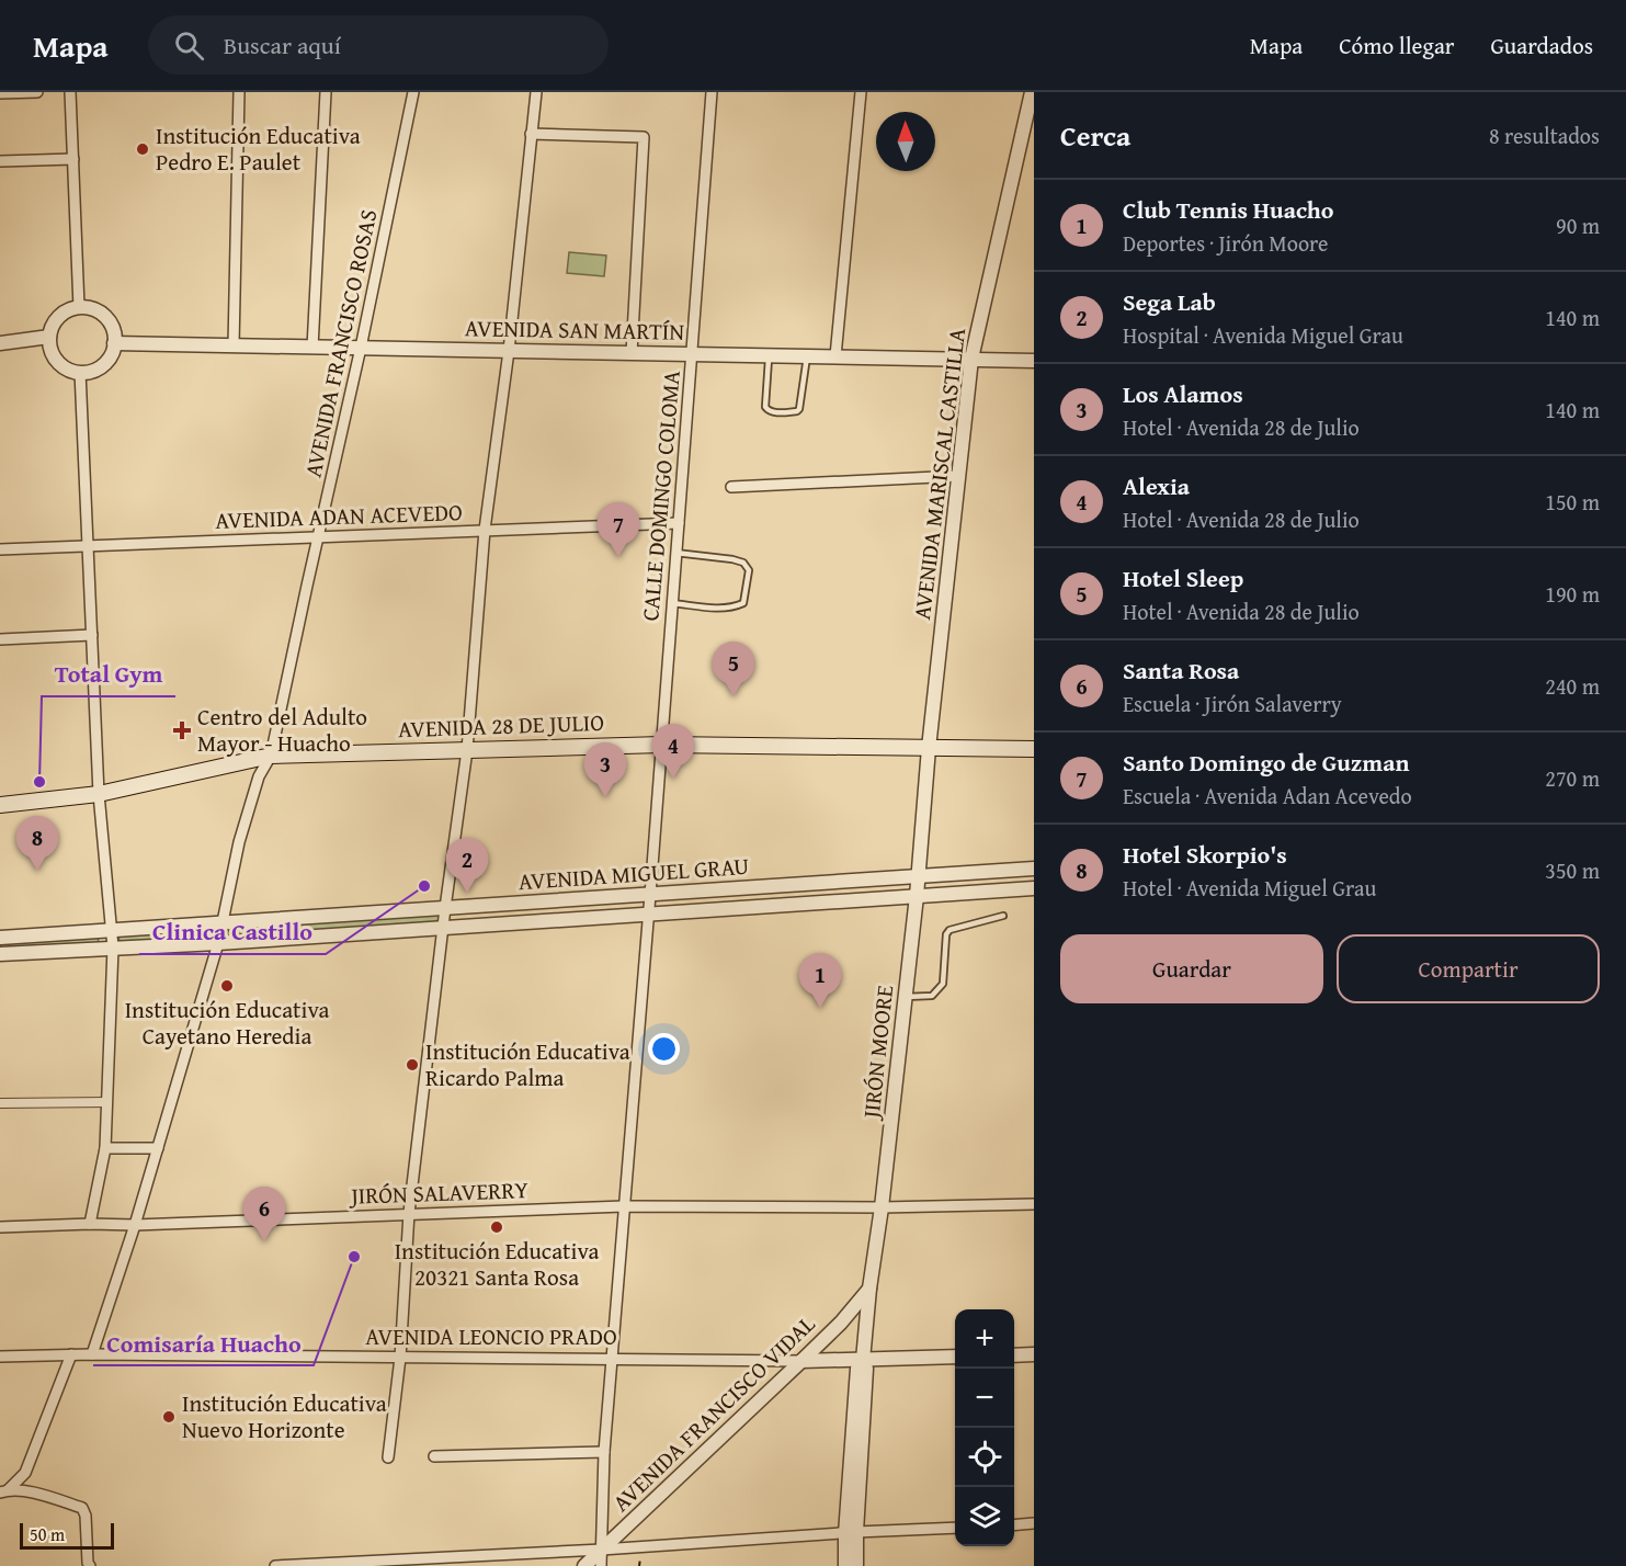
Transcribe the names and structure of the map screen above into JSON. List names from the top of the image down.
{
  "streets": {
    "main road": ["AVENIDA 28 DE JULIO"],
    "street": [
      "AVENIDA SAN MARTÍN",
      "AVENIDA FRANCISCO ROSAS",
      "AVENIDA MARISCAL CASTILLA",
      "CALLE DOMINGO COLOMA",
      "AVENIDA ADAN ACEVEDO",
      "AVENIDA MIGUEL GRAU",
      "JIRÓN MOORE",
      "JIRÓN SALAVERRY",
      "AVENIDA LEONCIO PRADO",
      "AVENIDA FRANCISCO VIDAL"
    ]
  },
  "crossings": [
    ["AVENIDA SAN MARTÍN", "AVENIDA FRANCISCO ROSAS"],
    ["AVENIDA SAN MARTÍN", "AVENIDA MARISCAL CASTILLA"],
    ["AVENIDA SAN MARTÍN", "CALLE DOMINGO COLOMA"],
    ["AVENIDA FRANCISCO ROSAS", "AVENIDA ADAN ACEVEDO"],
    ["AVENIDA FRANCISCO ROSAS", "AVENIDA 28 DE JULIO"],
    ["AVENIDA FRANCISCO ROSAS", "AVENIDA MIGUEL GRAU"],
    ["AVENIDA FRANCISCO ROSAS", "JIRÓN SALAVERRY"],
    ["AVENIDA FRANCISCO ROSAS", "AVENIDA LEONCIO PRADO"],
    ["AVENIDA MARISCAL CASTILLA", "AVENIDA 28 DE JULIO"],
    ["AVENIDA MARISCAL CASTILLA", "JIRÓN MOORE"],
    ["CALLE DOMINGO COLOMA", "AVENIDA ADAN ACEVEDO"],
    ["CALLE DOMINGO COLOMA", "AVENIDA 28 DE JULIO"],
    ["CALLE DOMINGO COLOMA", "AVENIDA MIGUEL GRAU"],
    ["CALLE DOMINGO COLOMA", "JIRÓN SALAVERRY"],
    ["CALLE DOMINGO COLOMA", "AVENIDA LEONCIO PRADO"],
    ["CALLE DOMINGO COLOMA", "AVENIDA FRANCISCO VIDAL"],
    ["AVENIDA 28 DE JULIO", "JIRÓN MOORE"],
    ["AVENIDA MIGUEL GRAU", "JIRÓN MOORE"],
    ["JIRÓN MOORE", "JIRÓN SALAVERRY"],
    ["JIRÓN MOORE", "AVENIDA LEONCIO PRADO"],
    ["JIRÓN MOORE", "AVENIDA FRANCISCO VIDAL"],
    ["AVENIDA LEONCIO PRADO", "AVENIDA FRANCISCO VIDAL"]
  ],
  "places": {
    "other": [
      "Institución Educativa Pedro E. Paulet",
      "Total Gym",
      "Clinica Castillo",
      "Institución Educativa Cayetano Heredia",
      "Institución Educativa Ricardo Palma",
      "Institución Educativa 20321 Santa Rosa",
      "Comisaría Huacho",
      "Institución Educativa Nuevo Horizonte"
    ],
    "health": ["Centro del Adulto Mayor - Huacho"]
  },
  "scale_bar": "50 m",
  "north": "top",
  "page": {
    "header": "Mapa",
    "search": "Buscar aquí",
    "nav": ["Mapa", "Cómo llegar", "Guardados"],
    "heading": ["Cerca", "8 resultados"],
    "list": [
      {
        "mark": "1",
        "name": "Club Tennis Huacho",
        "note": "Deportes · Jirón Moore",
        "value": "90 m"
      },
      {
        "mark": "2",
        "name": "Sega Lab",
        "note": "Hospital · Avenida Miguel Grau",
        "value": "140 m"
      },
      {
        "mark": "3",
        "name": "Los Alamos",
        "note": "Hotel · Avenida 28 de Julio",
        "value": "140 m"
      },
      {
        "mark": "4",
        "name": "Alexia",
        "note": "Hotel · Avenida 28 de Julio",
        "value": "150 m"
      },
      {
        "mark": "5",
        "name": "Hotel Sleep",
        "note": "Hotel · Avenida 28 de Julio",
        "value": "190 m"
      },
      {
        "mark": "6",
        "name": "Santa Rosa",
        "note": "Escuela · Jirón Salaverry",
        "value": "240 m"
      },
      {
        "mark": "7",
        "name": "Santo Domingo de Guzman",
        "note": "Escuela · Avenida Adan Acevedo",
        "value": "270 m"
      },
      {
        "mark": "8",
        "name": "Hotel Skorpio's",
        "note": "Hotel · Avenida Miguel Grau",
        "value": "350 m"
      }
    ],
    "pins": [
      "7",
      "5",
      "4",
      "3",
      "8",
      "2",
      "1",
      "6"
    ],
    "buttons": ["Guardar", "Compartir"],
    "map_buttons": ["+", "−"],
    "scale": "50 m"
  }
}
